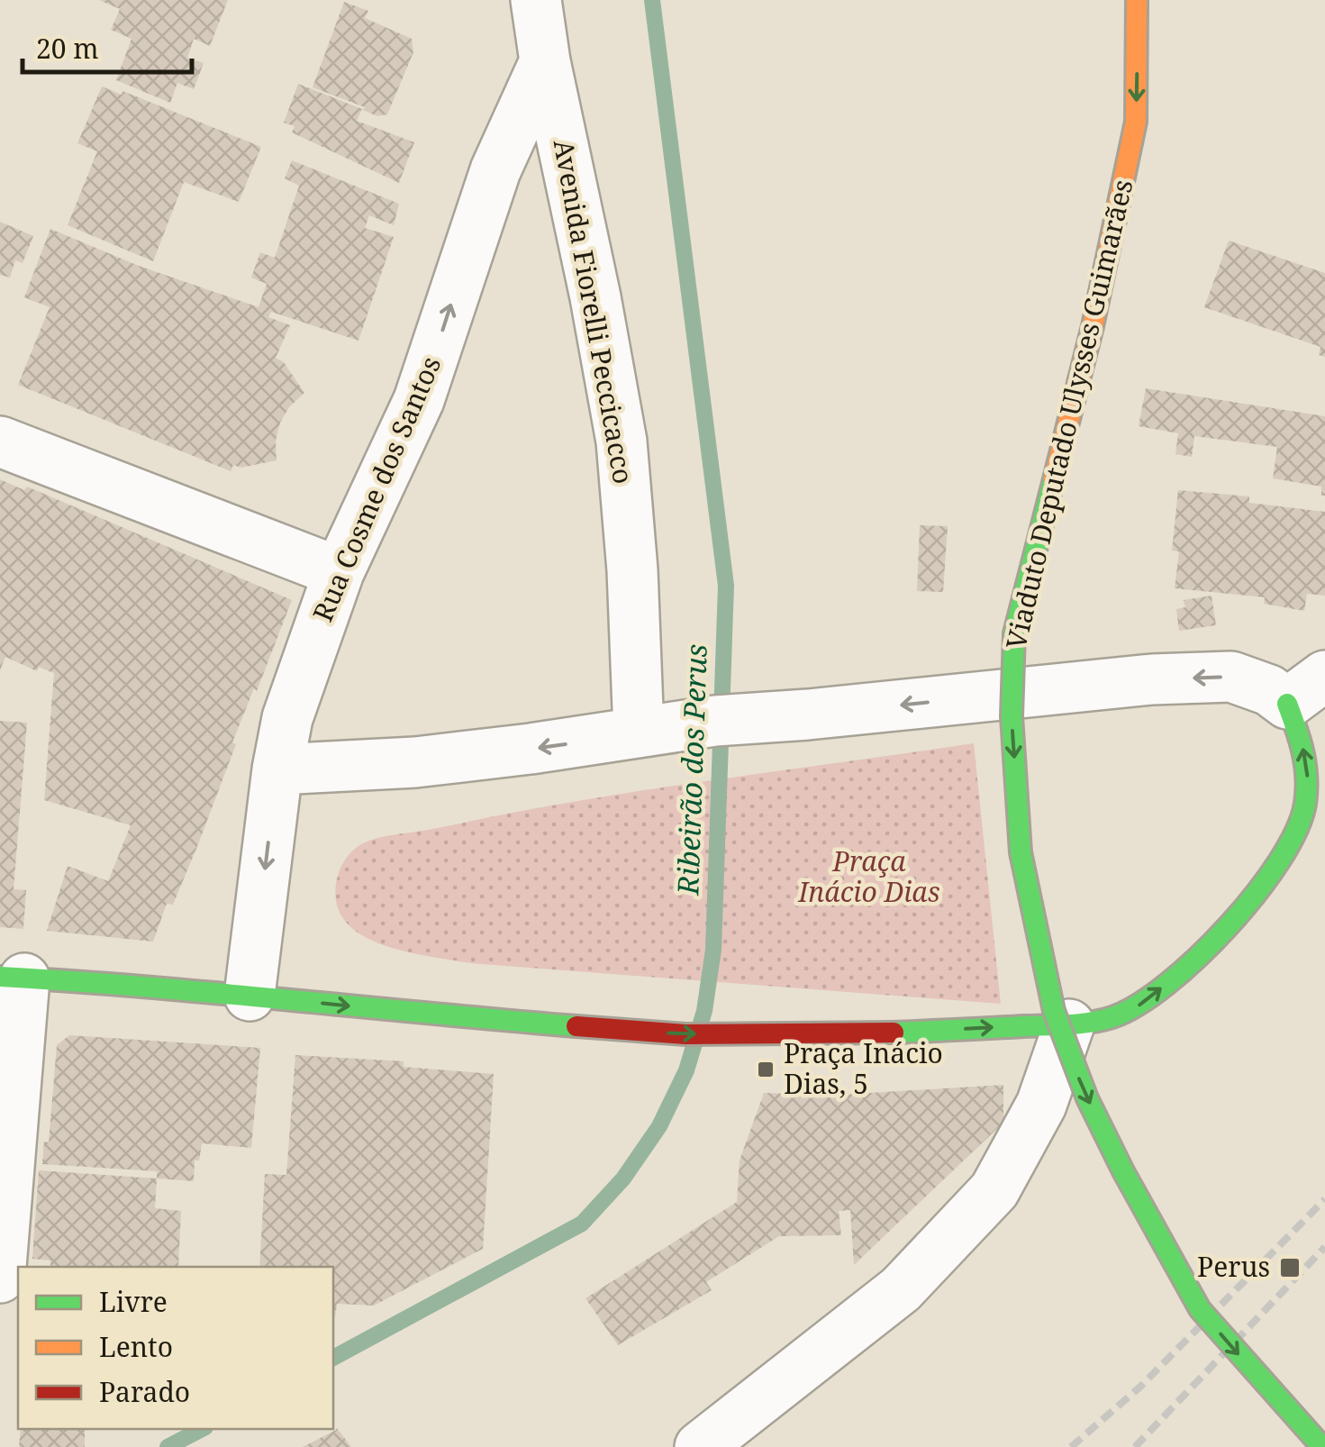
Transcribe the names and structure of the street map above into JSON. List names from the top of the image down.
{
  "streets": {
    "main road": ["Viaduto Deputado Ulysses Guimarães"],
    "street": ["Avenida Fiorelli Peccicacco", "Rua Cosme dos Santos"]
  },
  "crossings": [
    ["Avenida Fiorelli Peccicacco", "Rua Cosme dos Santos"]
  ],
  "one_way": ["Viaduto Deputado Ulysses Guimarães", "Rua Cosme dos Santos"],
  "water": ["Ribeirão dos Perus"],
  "parks": ["Praça Inácio Dias"],
  "places": {
    "transit": ["Praça Inácio Dias, 5", "Perus"]
  },
  "legend": ["Livre", "Lento", "Parado"],
  "scale_bar": "20 m"
}
